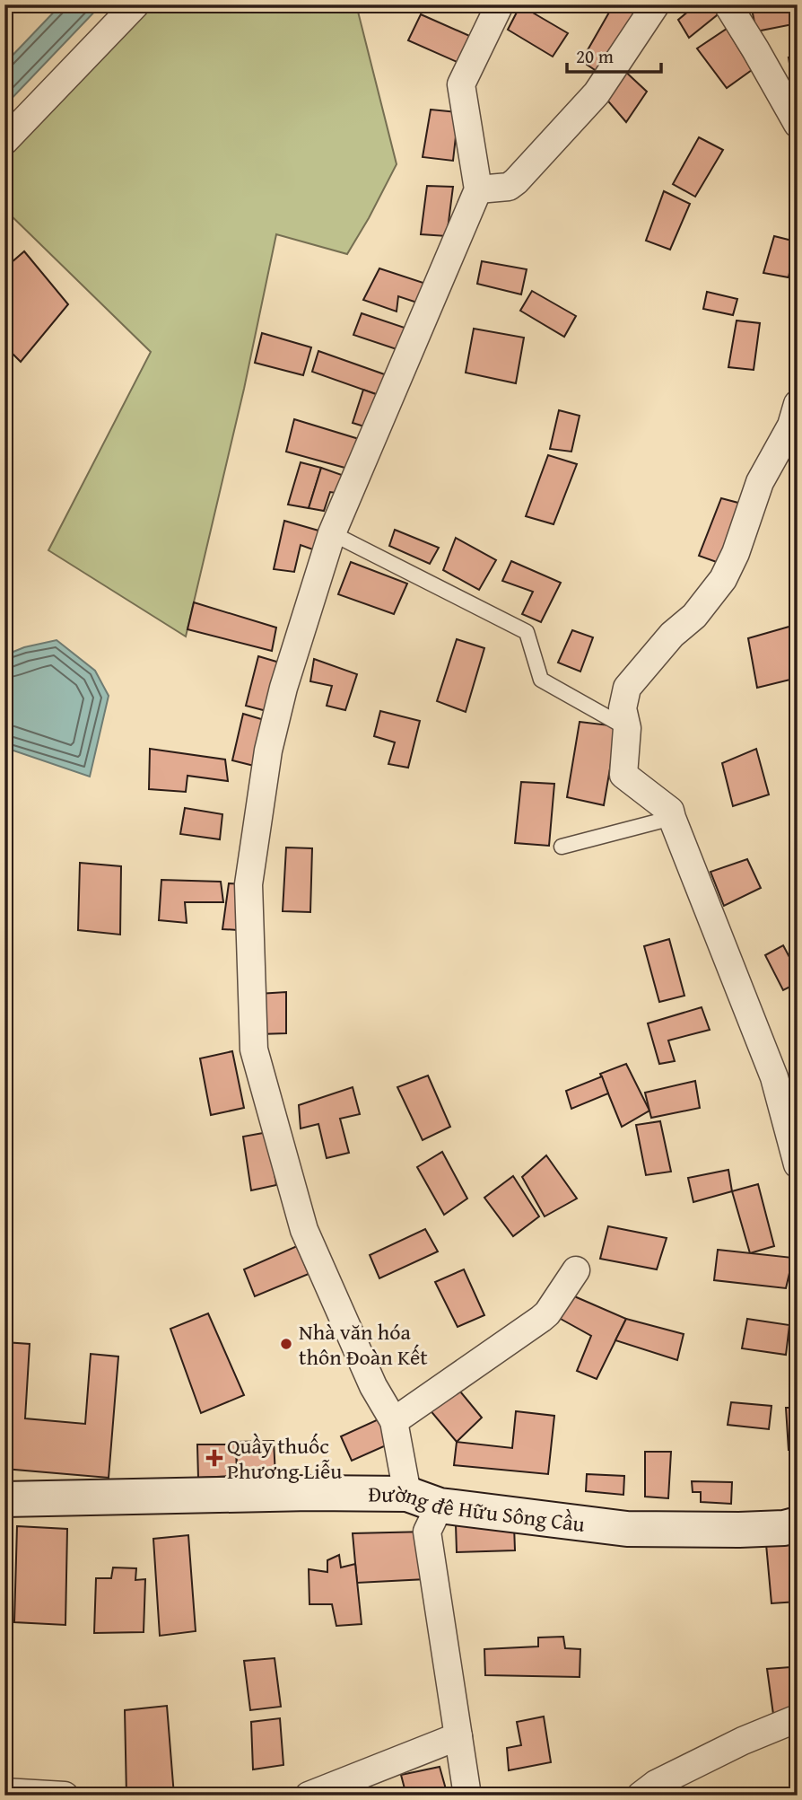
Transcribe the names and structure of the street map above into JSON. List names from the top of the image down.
{
  "streets": {
    "main road": ["Đường đê Hữu Sông Cầu"]
  },
  "places": {
    "other": ["Nhà văn hóa thôn Đoàn Kết"],
    "health": ["Quầy thuốc Phương Liễu"]
  },
  "scale_bar": "20 m"
}
